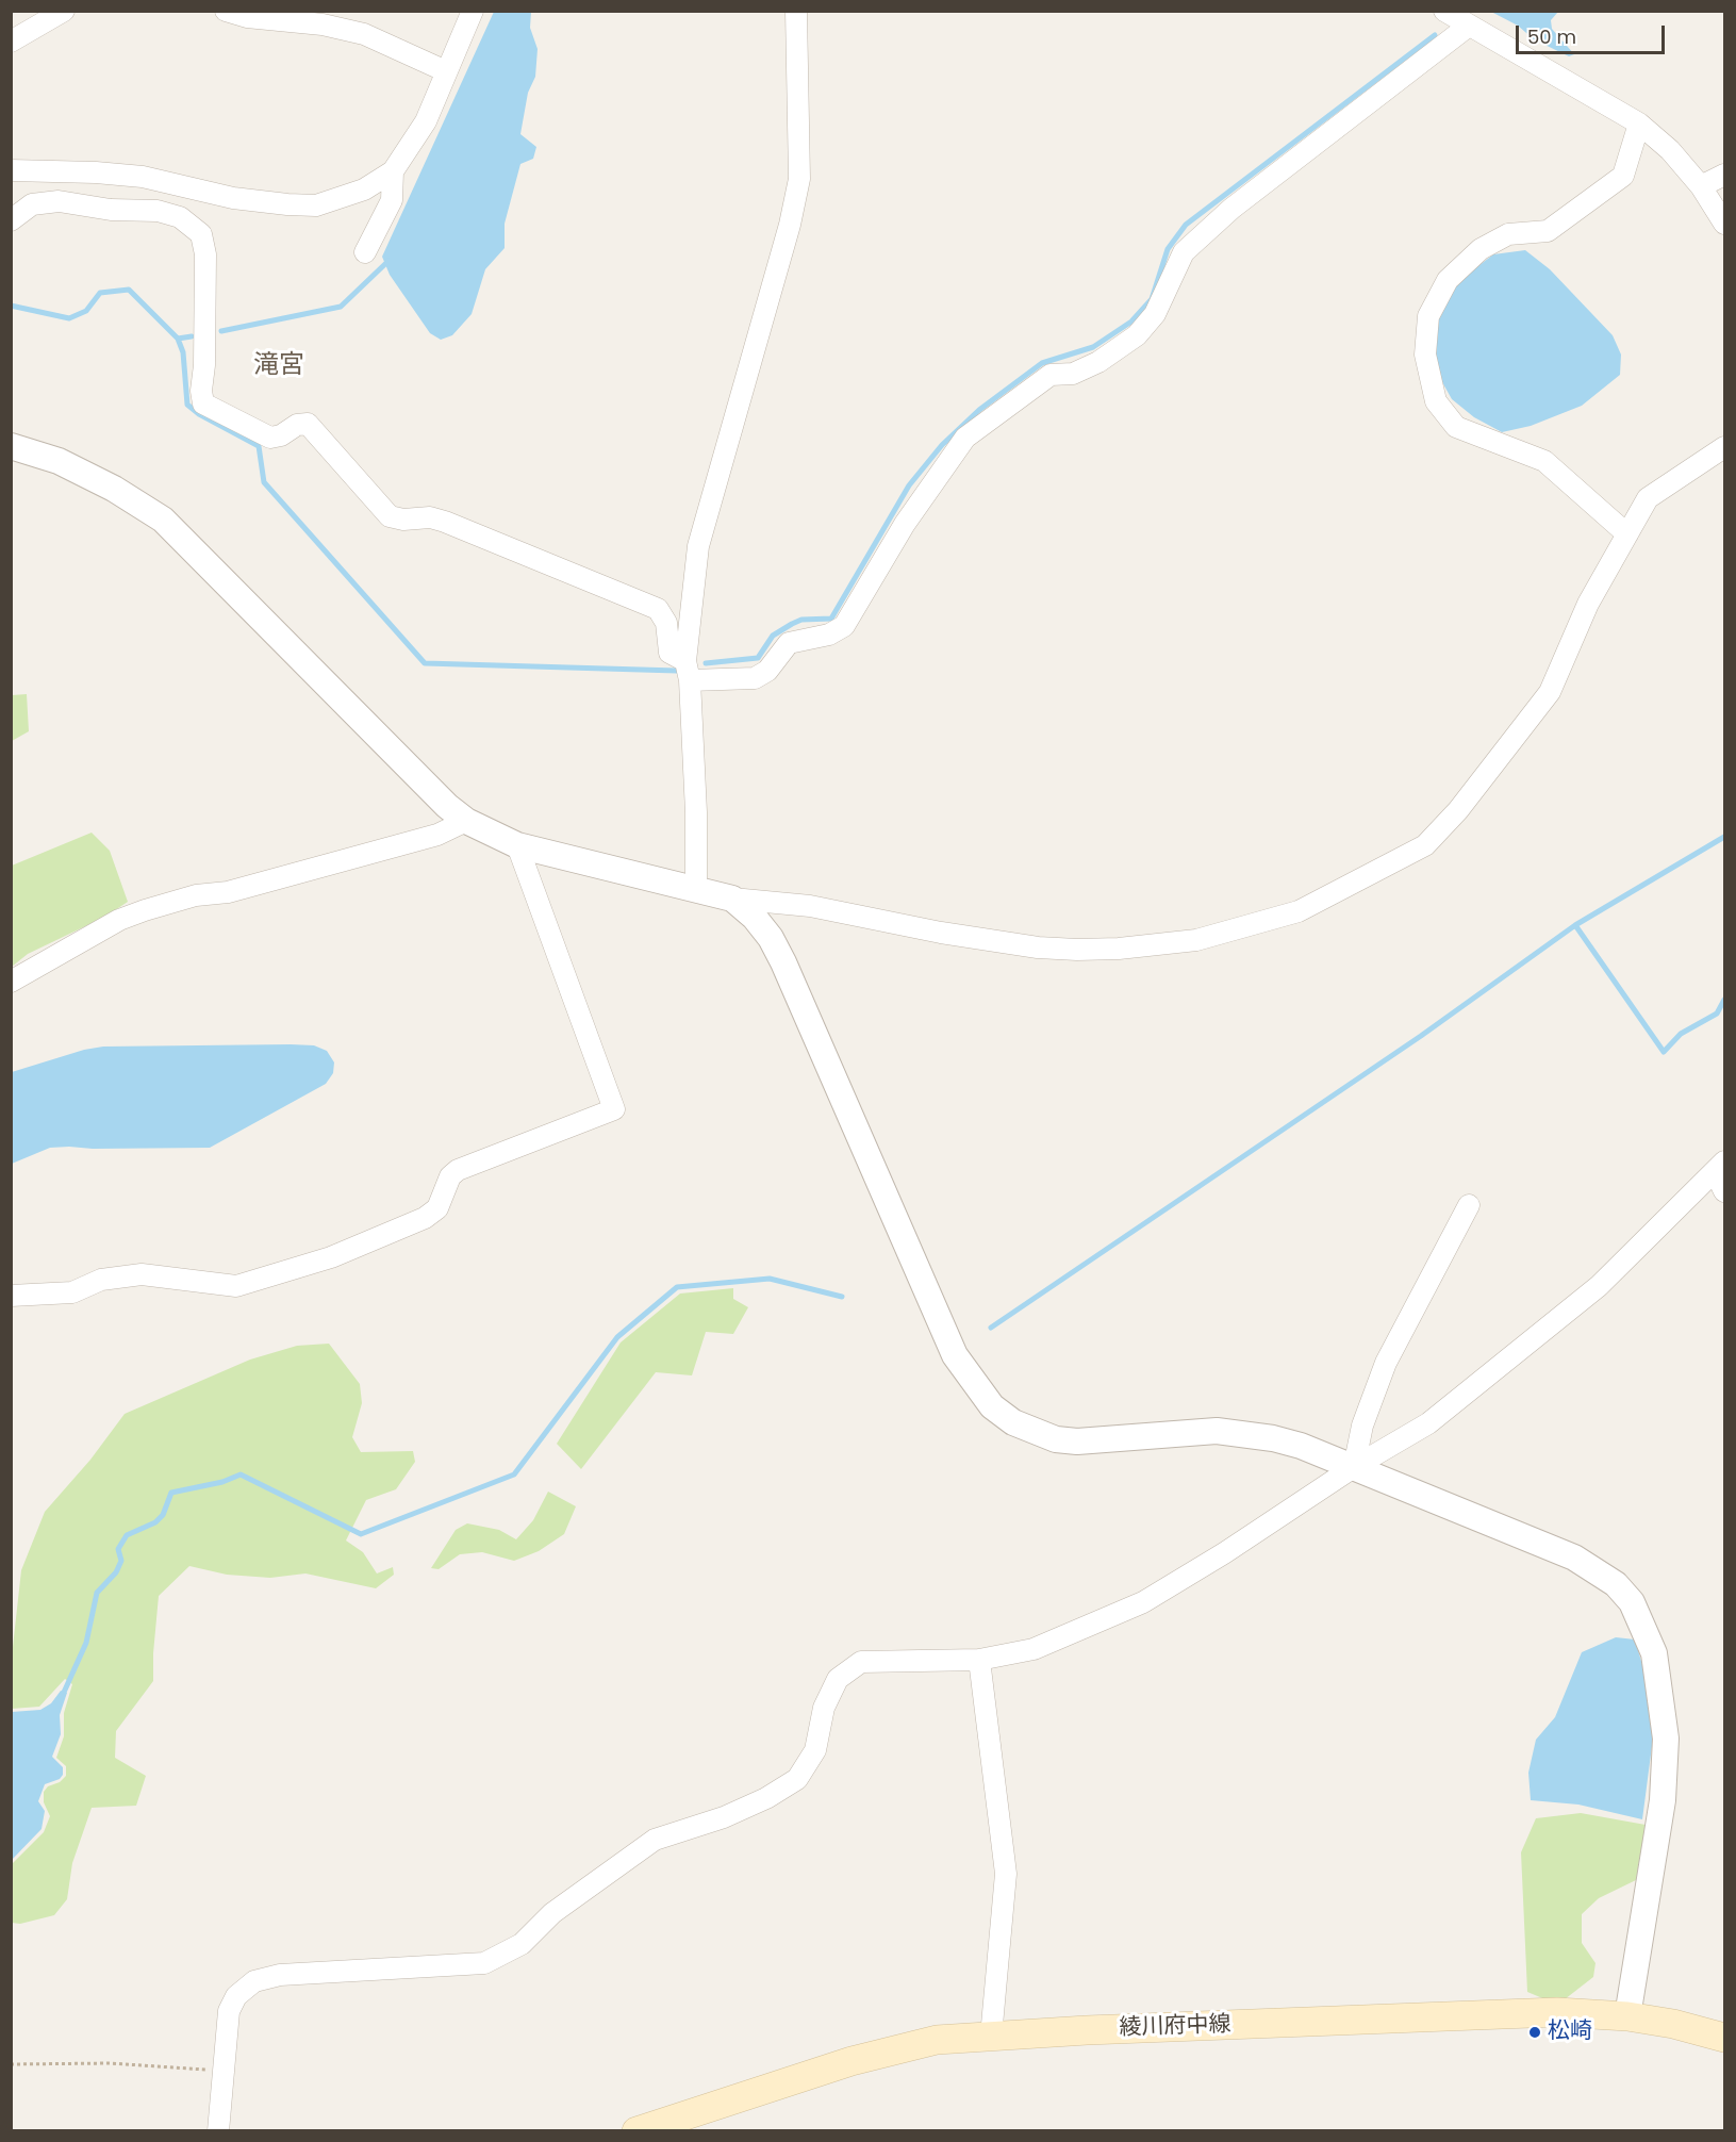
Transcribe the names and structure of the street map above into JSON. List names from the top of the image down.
{
  "streets": {
    "main road": ["綾川府中線"]
  },
  "districts": ["滝宮"],
  "places": ["松崎"],
  "scale_bar": "50 m"
}
